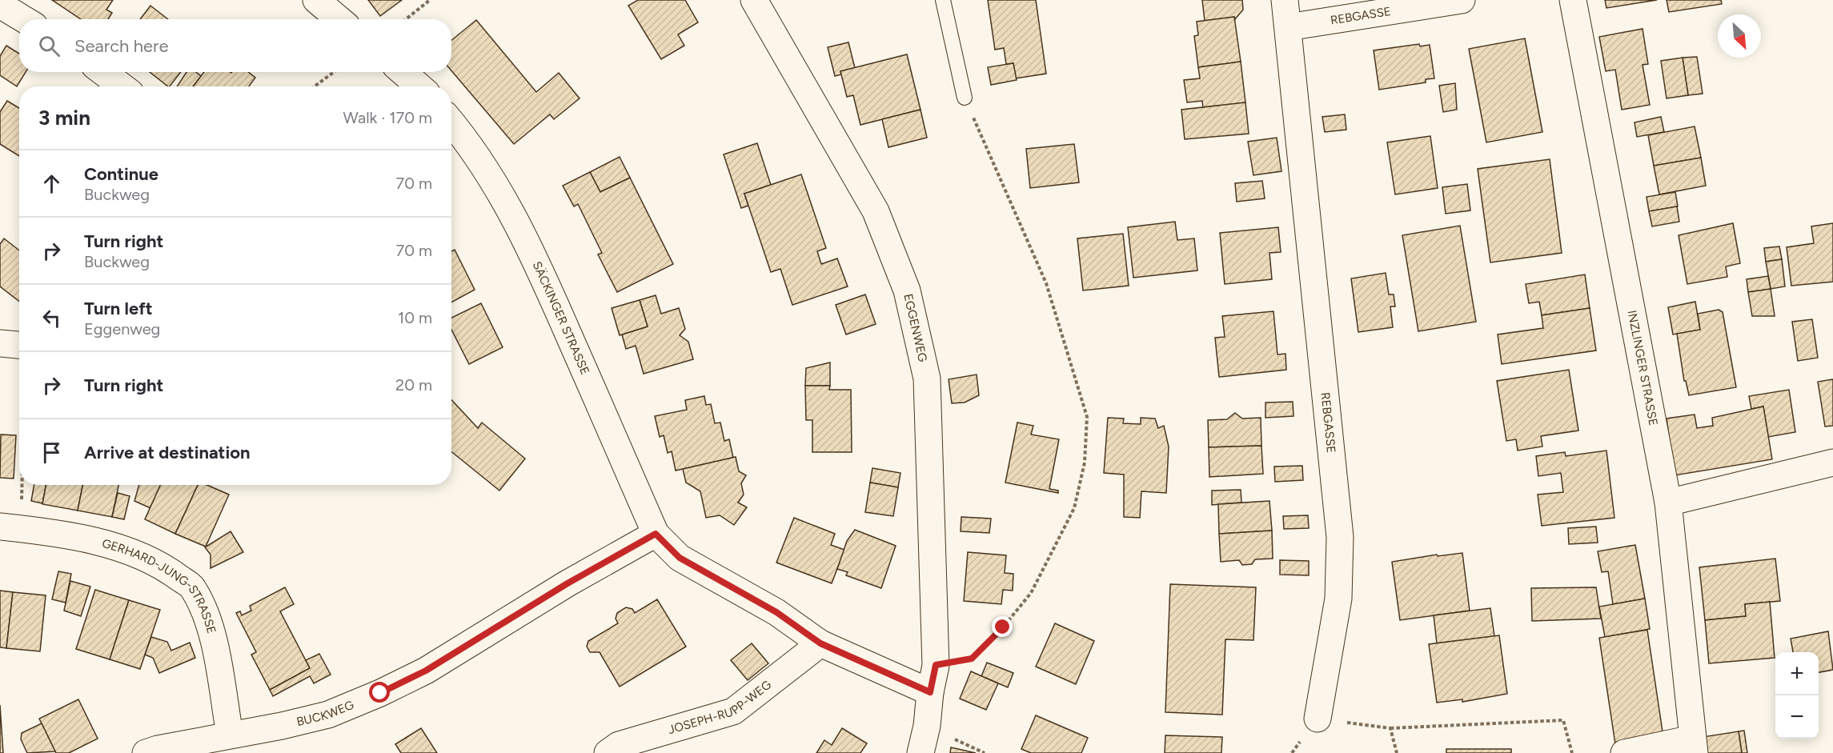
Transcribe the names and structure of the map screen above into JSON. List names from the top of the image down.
{
  "streets": {
    "street": [
      "REBGASSE",
      "SÄCKINGER STRASSE",
      "EGGENWEG",
      "INZLINGER STRASSE",
      "GERHARD-JUNG-STRASSE",
      "JOSEPH-RUPP-WEG",
      "BUCKWEG"
    ]
  },
  "crossings": [
    ["SÄCKINGER STRASSE", "BUCKWEG"],
    ["GERHARD-JUNG-STRASSE", "BUCKWEG"]
  ],
  "north": "bottom right",
  "page": {
    "search": "Search here",
    "heading": ["3 min", "Walk · 170 m"],
    "list": [
      ["Continue", "Buckweg", "70 m"],
      ["Turn right", "Buckweg", "70 m"],
      ["Turn left", "Eggenweg", "10 m"],
      ["Turn right", "20 m"],
      "Arrive at destination"
    ],
    "map_buttons": ["+", "−"]
  }
}
